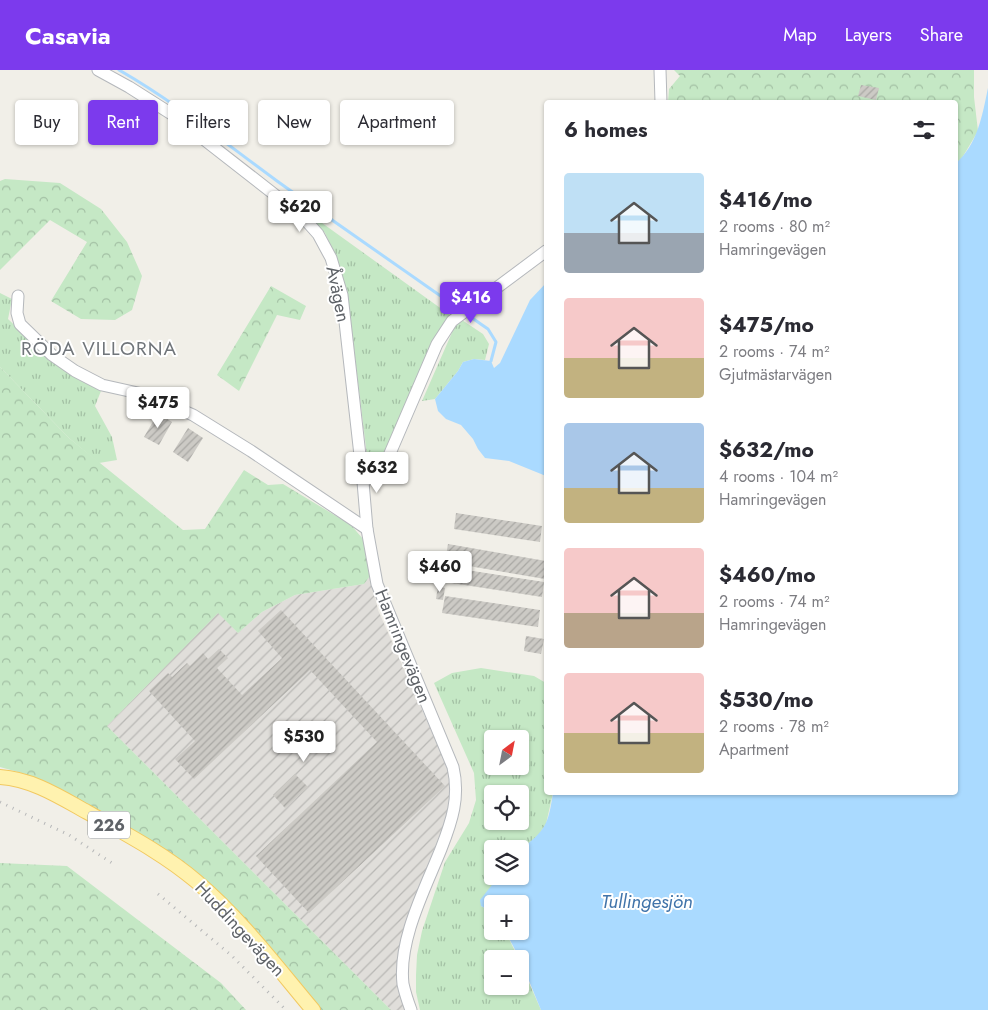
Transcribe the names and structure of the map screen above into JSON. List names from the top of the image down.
{
  "streets": {
    "main road": ["226", "Huddingevägen"],
    "street": ["Åvägen", "Hamringevägen"]
  },
  "crossings": [
    ["Åvägen", "Hamringevägen"]
  ],
  "districts": ["RÖDA VILLORNA"],
  "water": ["Tullingesjön"],
  "north": "top right",
  "page": {
    "header": "Casavia",
    "nav": ["Map", "Layers", "Share"],
    "chip": [
      "Buy",
      "Rent",
      "Filters",
      "New",
      "Apartment"
    ],
    "heading": "6 homes",
    "list": [
      {
        "name": "$416/mo",
        "note": "2 rooms · 80 m² · Hamringevägen"
      },
      {
        "name": "$475/mo",
        "note": "2 rooms · 74 m² · Gjutmästarvägen"
      },
      {
        "name": "$632/mo",
        "note": "4 rooms · 104 m² · Hamringevägen"
      },
      {
        "name": "$460/mo",
        "note": "2 rooms · 74 m² · Hamringevägen"
      },
      {
        "name": "$530/mo",
        "note": "2 rooms · 78 m² · Apartment"
      }
    ],
    "price": [
      "$620",
      "$416",
      "$475",
      "$632",
      "$460",
      "$530"
    ],
    "map_buttons": ["+", "−"]
  }
}
